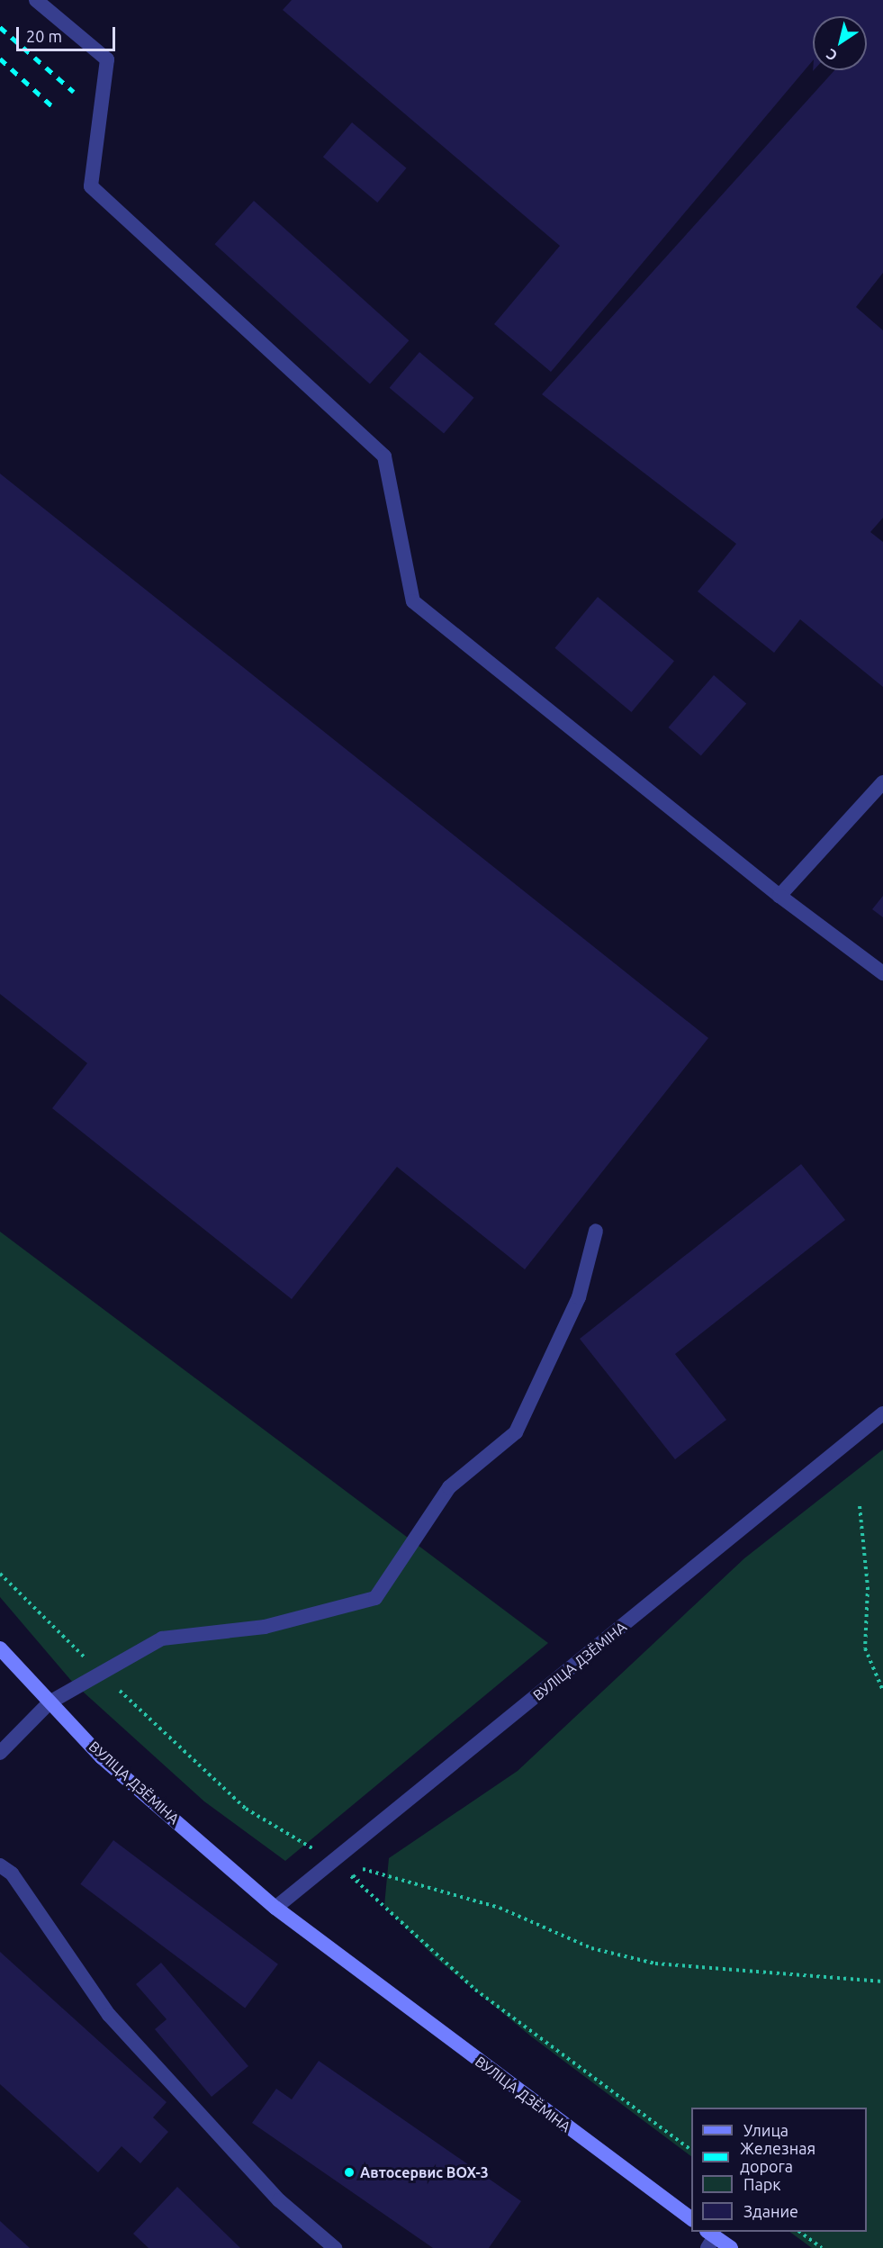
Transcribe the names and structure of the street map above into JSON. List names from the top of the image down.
{
  "streets": {
    "main road": ["ВУЛІЦА ДЗЁМІНА"]
  },
  "places": ["Автосервис BOX-3"],
  "legend": [
    "Улица",
    "Железная дорога",
    "Парк",
    "Здание"
  ],
  "scale_bar": "20 m",
  "north": "bottom left"
}
